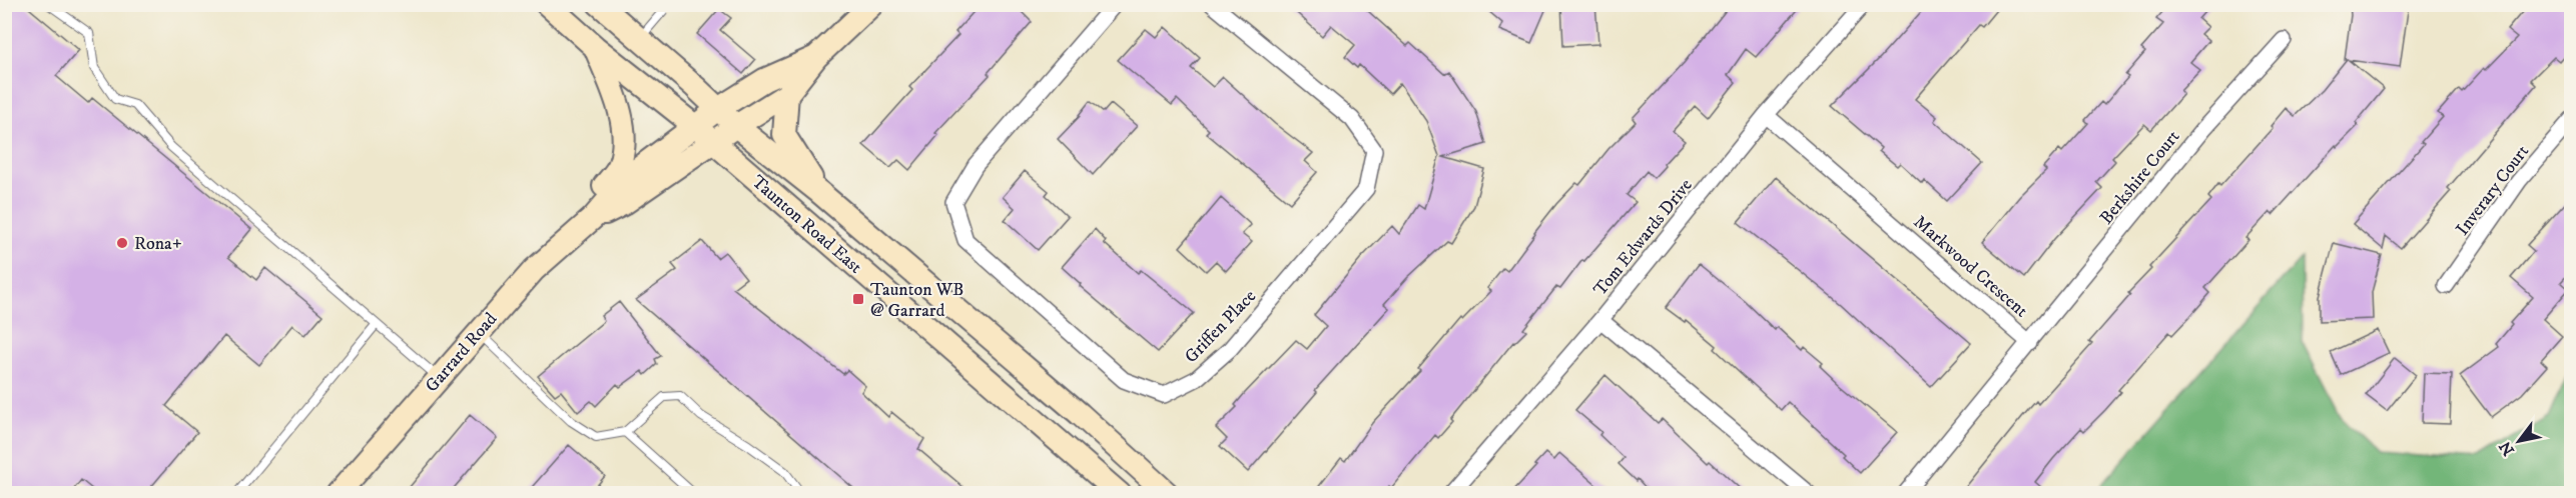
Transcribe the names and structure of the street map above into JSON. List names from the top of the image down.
{
  "streets": {
    "main road": ["Taunton Road East", "Garrard Road"],
    "street": [
      "Berkshire Court",
      "Inverary Court",
      "Tom Edwards Drive",
      "Markwood Crescent",
      "Griffen Place"
    ]
  },
  "crossings": [
    ["Berkshire Court", "Markwood Crescent"],
    ["Taunton Road East", "Garrard Road"],
    ["Tom Edwards Drive", "Markwood Crescent"]
  ],
  "places": {
    "other": ["Rona+"],
    "transit": ["Taunton WB @ Garrard"]
  },
  "north": "bottom left"
}
